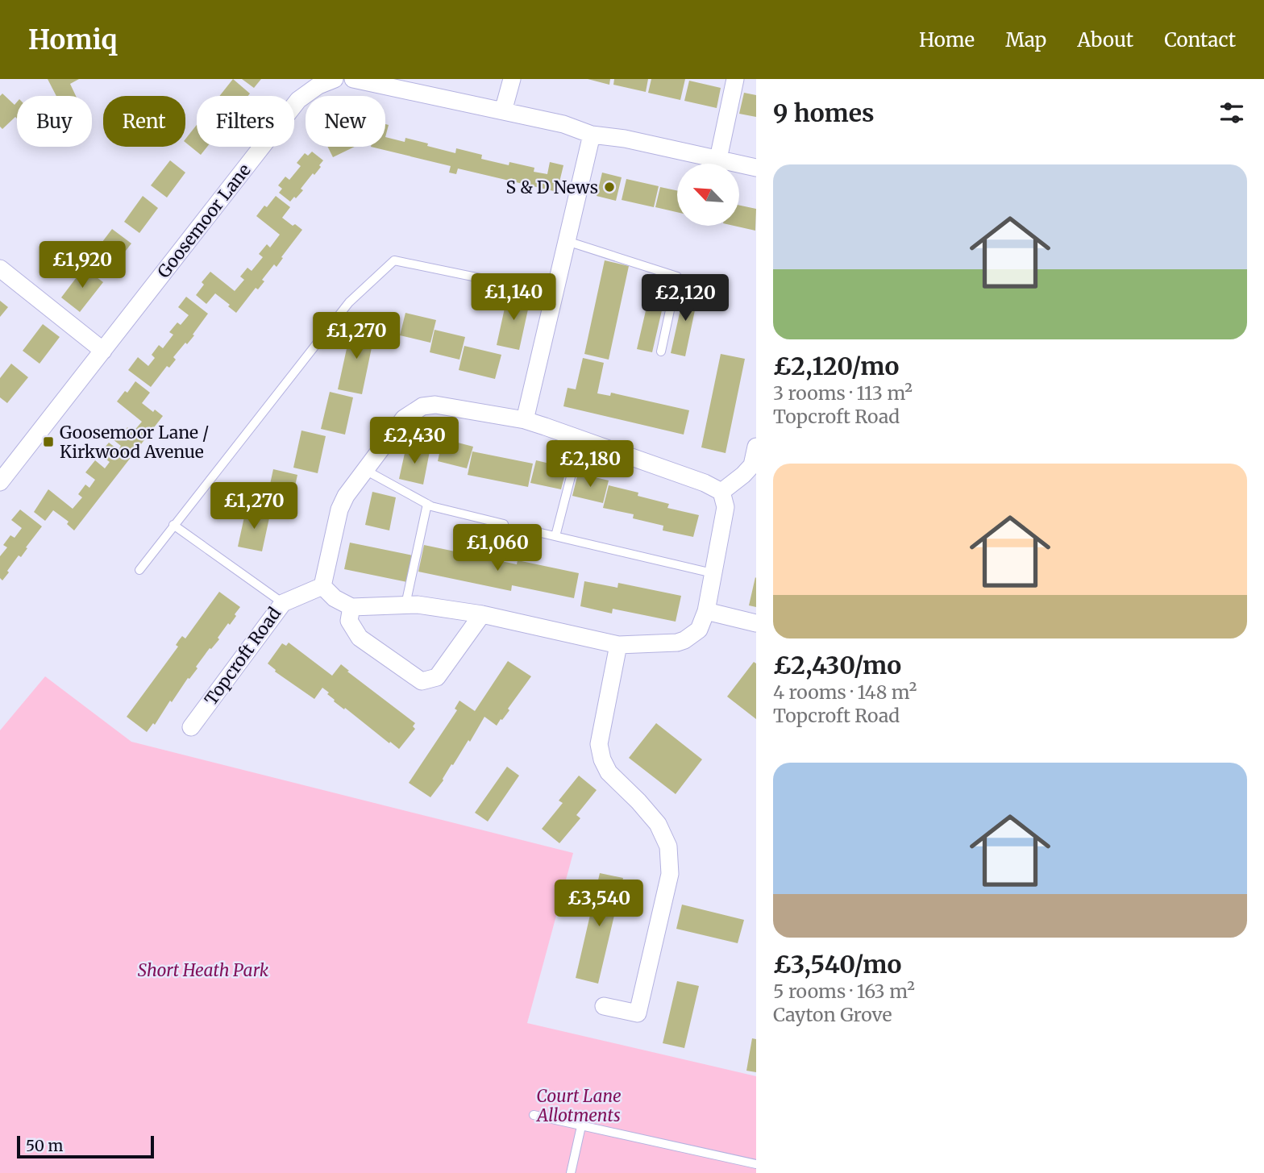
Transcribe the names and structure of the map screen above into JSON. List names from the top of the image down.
{
  "streets": {
    "street": ["Goosemoor Lane", "Topcroft Road"]
  },
  "parks": ["Short Heath Park", "Court Lane Allotments"],
  "places": {
    "other": ["S & D News"],
    "transit": ["Goosemoor Lane / Kirkwood Avenue"]
  },
  "scale_bar": "50 m",
  "north": "top left",
  "page": {
    "header": "Homiq",
    "nav": [
      "Home",
      "Map",
      "About",
      "Contact"
    ],
    "heading": "9 homes",
    "chip": [
      "Buy",
      "Rent",
      "Filters",
      "New"
    ],
    "list": [
      {
        "name": "£2,120/mo",
        "note": "3 rooms · 113 m² · Topcroft Road"
      },
      {
        "name": "£2,430/mo",
        "note": "4 rooms · 148 m² · Topcroft Road"
      },
      {
        "name": "£3,540/mo",
        "note": "5 rooms · 163 m² · Cayton Grove"
      }
    ],
    "price": [
      "£1,920",
      "£1,140",
      "£2,120",
      "£1,270",
      "£2,430",
      "£2,180",
      "£1,270",
      "£1,060",
      "£3,540"
    ],
    "scale": "50 m"
  }
}
